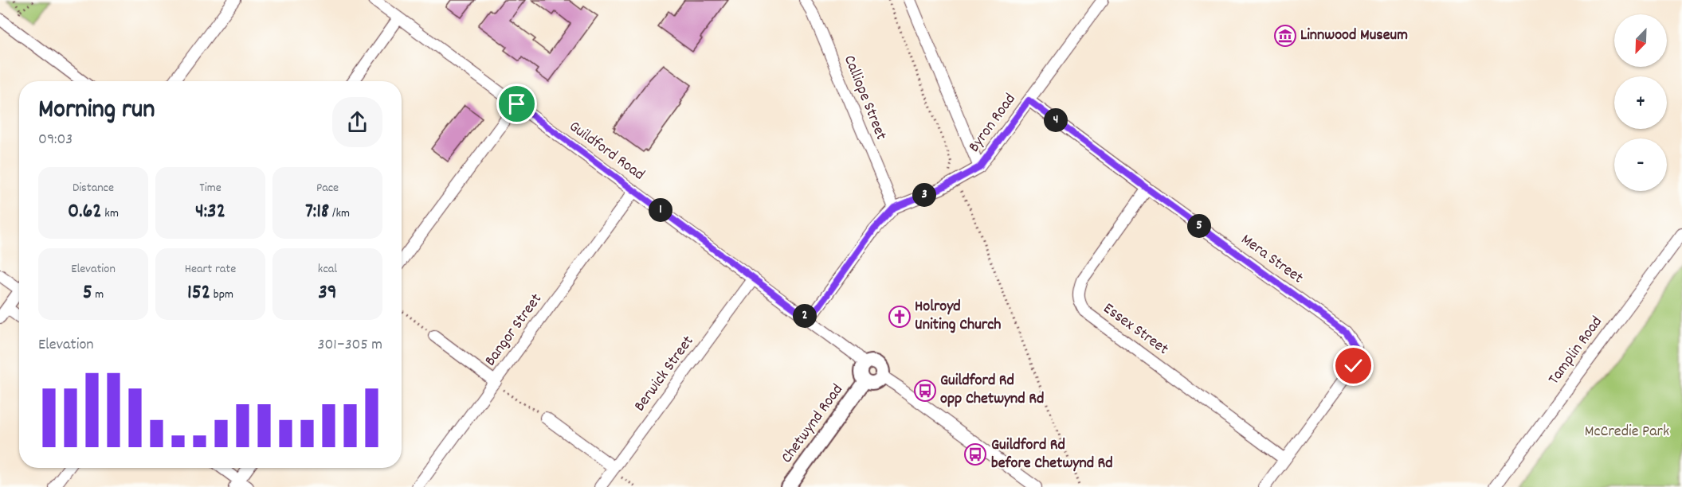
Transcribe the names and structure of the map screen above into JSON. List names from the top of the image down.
{
  "streets": {
    "street": [
      "Calliope Street",
      "Byron Road",
      "Guildford Road",
      "Mera Street",
      "Essex Street",
      "Bangor Street",
      "Tamplin Road",
      "Berwick Street",
      "Chetwynd Road"
    ]
  },
  "crossings": [
    ["Calliope Street", "Byron Road"],
    ["Byron Road", "Guildford Road"],
    ["Byron Road", "Mera Street"],
    ["Guildford Road", "Bangor Street"],
    ["Guildford Road", "Berwick Street"],
    ["Guildford Road", "Chetwynd Road"],
    ["Mera Street", "Essex Street"]
  ],
  "parks": ["McCredie Park"],
  "places": {
    "museum": ["Linnwood Museum"],
    "church": ["Holroyd Uniting Church"],
    "bus stop": ["Guildford Rd opp Chetwynd Rd", "Guildford Rd before Chetwynd Rd"]
  },
  "north": "bottom left",
  "page": {
    "map_buttons": ["+", "−"],
    "heading": ["Morning run", "09:03"],
    "pins": [
      "4",
      "3",
      "1",
      "5",
      "2"
    ],
    "stats": [
      ["Distance", "0.62 km"],
      ["Time", "4:32"],
      ["Pace", "7:18 /km"],
      ["Elevation", "5 m"],
      ["Heart rate", "152 bpm"],
      ["kcal", "39"]
    ],
    "chart": ["Elevation", "301–305 m"]
  }
}
